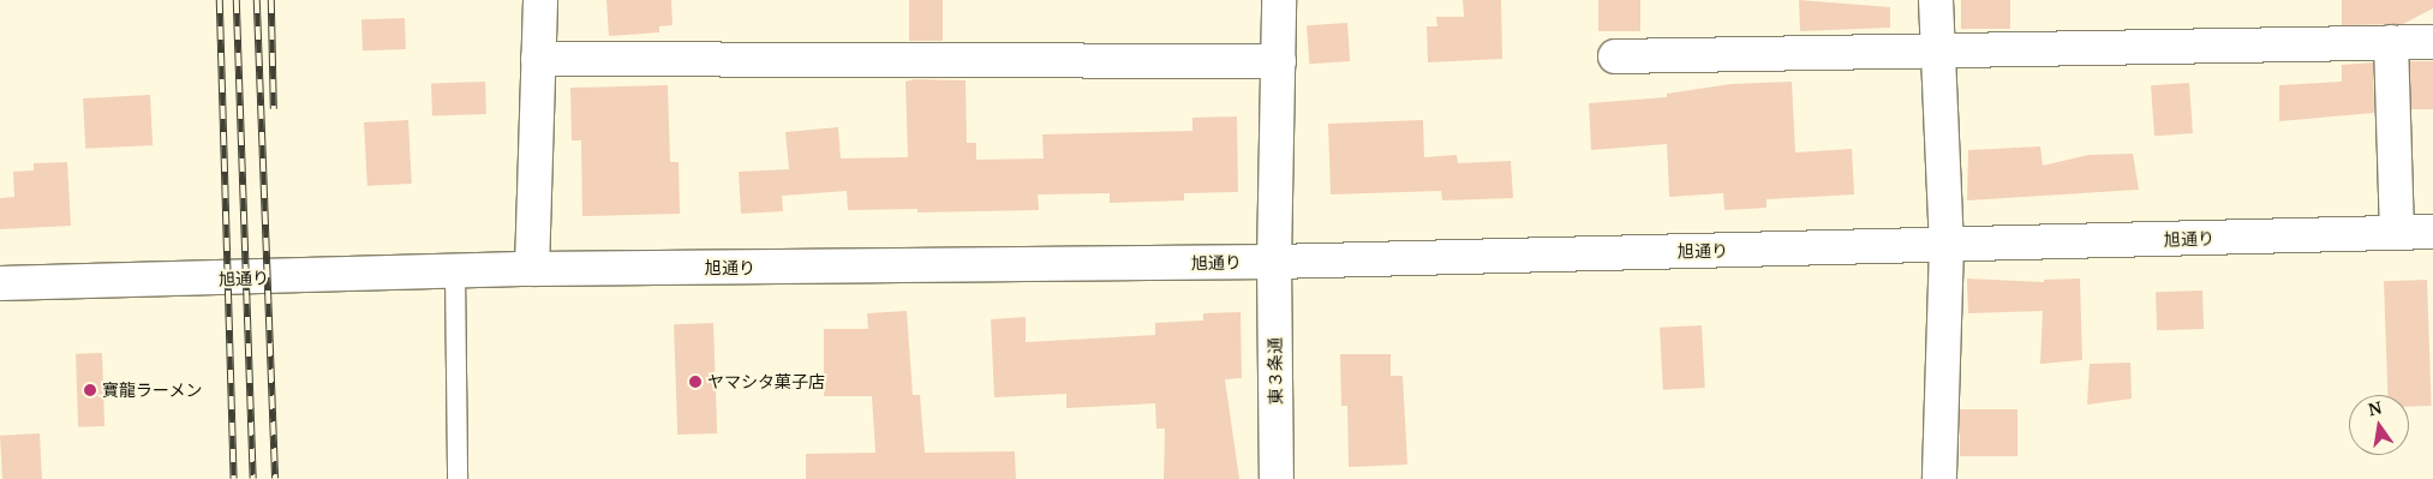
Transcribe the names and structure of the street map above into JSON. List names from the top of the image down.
{
  "streets": {
    "street": ["旭通り", "東３条通"]
  },
  "crossings": [
    ["旭通り", "東３条通"]
  ],
  "places": ["ヤマシタ菓子店", "寶龍ラーメン"],
  "north": "top"
}
